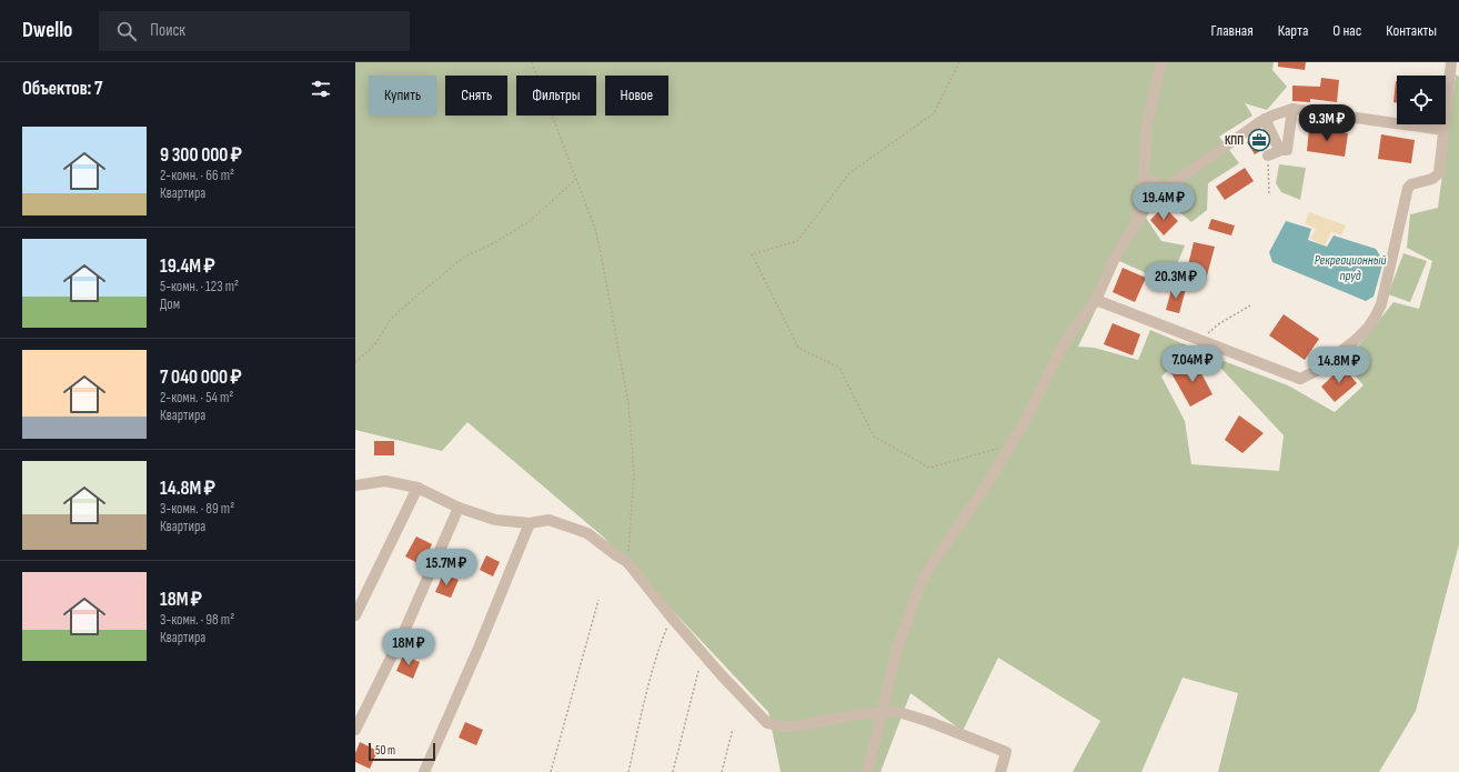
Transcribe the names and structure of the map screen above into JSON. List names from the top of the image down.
{
  "water": ["Рекреационный пруд"],
  "places": {
    "office": ["КПП"]
  },
  "scale_bar": "50 m",
  "page": {
    "header": "Dwello",
    "search": "Поиск",
    "nav": [
      "Главная",
      "Карта",
      "О нас",
      "Контакты"
    ],
    "heading": "Объектов: 7",
    "chip": [
      "Купить",
      "Снять",
      "Фильтры",
      "Новое"
    ],
    "price": [
      "9.3M ₽",
      "19.4M ₽",
      "20.3M ₽",
      "7.04M ₽",
      "14.8M ₽",
      "15.7M ₽",
      "18M ₽"
    ],
    "list": [
      {
        "name": "9 300 000 ₽",
        "note": "2-комн. · 66 m² · Квартира"
      },
      {
        "name": "19.4M ₽",
        "note": "5-комн. · 123 m² · Дом"
      },
      {
        "name": "7 040 000 ₽",
        "note": "2-комн. · 54 m² · Квартира"
      },
      {
        "name": "14.8M ₽",
        "note": "3-комн. · 89 m² · Квартира"
      },
      {
        "name": "18M ₽",
        "note": "3-комн. · 98 m² · Квартира"
      }
    ],
    "scale": "50 m"
  }
}
